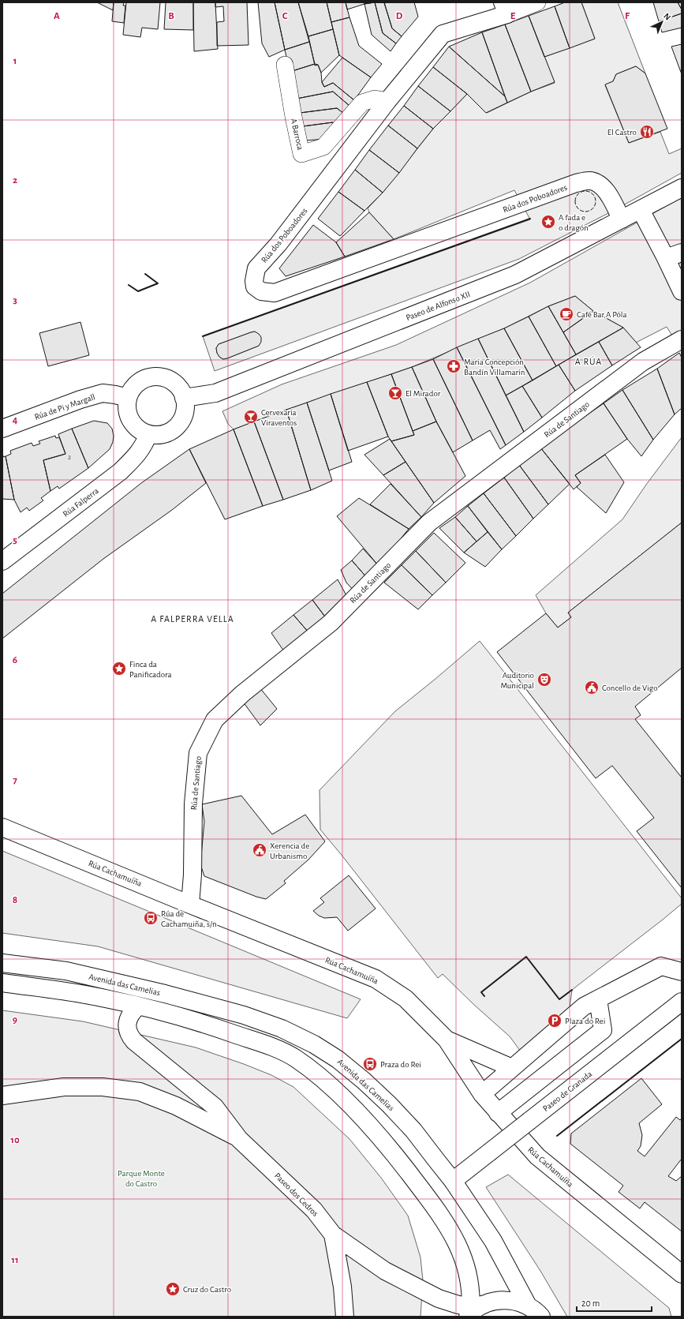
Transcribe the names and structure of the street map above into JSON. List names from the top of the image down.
{
  "streets": {
    "street": [
      "A Barroca",
      "Rúa dos Poboadores",
      "Paseo de Alfonso XII",
      "Rúa de Pi y Margall",
      "Rúa de Santiago",
      "Rúa Falperra",
      "Rúa Cachamuíña",
      "Avenida das Camelias",
      "Paseo de Granada",
      "Paseo dos Cedros"
    ]
  },
  "crossings": [
    ["A Barroca", "Rúa dos Poboadores"],
    ["Rúa dos Poboadores", "Paseo de Alfonso XII"],
    ["Paseo de Alfonso XII", "Rúa de Pi y Margall"],
    ["Paseo de Alfonso XII", "Rúa Falperra"],
    ["Rúa de Pi y Margall", "Rúa Falperra"],
    ["Rúa de Santiago", "Rúa Cachamuíña"],
    ["Avenida das Camelias", "Paseo de Granada"]
  ],
  "districts": ["A RÚA", "A FALPERRA VELLA"],
  "parks": ["Parque Monte do Castro"],
  "places": {
    "restaurant": ["El Castro"],
    "place": ["A fada e o dragón", "Finca da Panificadora", "Cruz do Castro"],
    "cafe": ["Café Bar A Póla"],
    "pharmacy": ["María Concepción Bandín Villamarín"],
    "bar": ["El Mirador", "Cervexaría Viraventos"],
    "theatre": ["Auditorio Municipal"],
    "public building": ["Concello de Vigo", "Xerencia de Urbanismo"],
    "bus stop": ["Rúa de Cachamuiña, s/n", "Praza do Rei"],
    "parking": ["Plaza do Rei"]
  },
  "house_numbers": ["2"],
  "scale_bar": "20 m",
  "north": "top right",
  "grid": {
    "columns": [
      "A",
      "B",
      "C",
      "D",
      "E",
      "F"
    ],
    "rows": [
      "1",
      "2",
      "3",
      "4",
      "5",
      "6",
      "7",
      "8",
      "9",
      "10",
      "11"
    ]
  }
}
